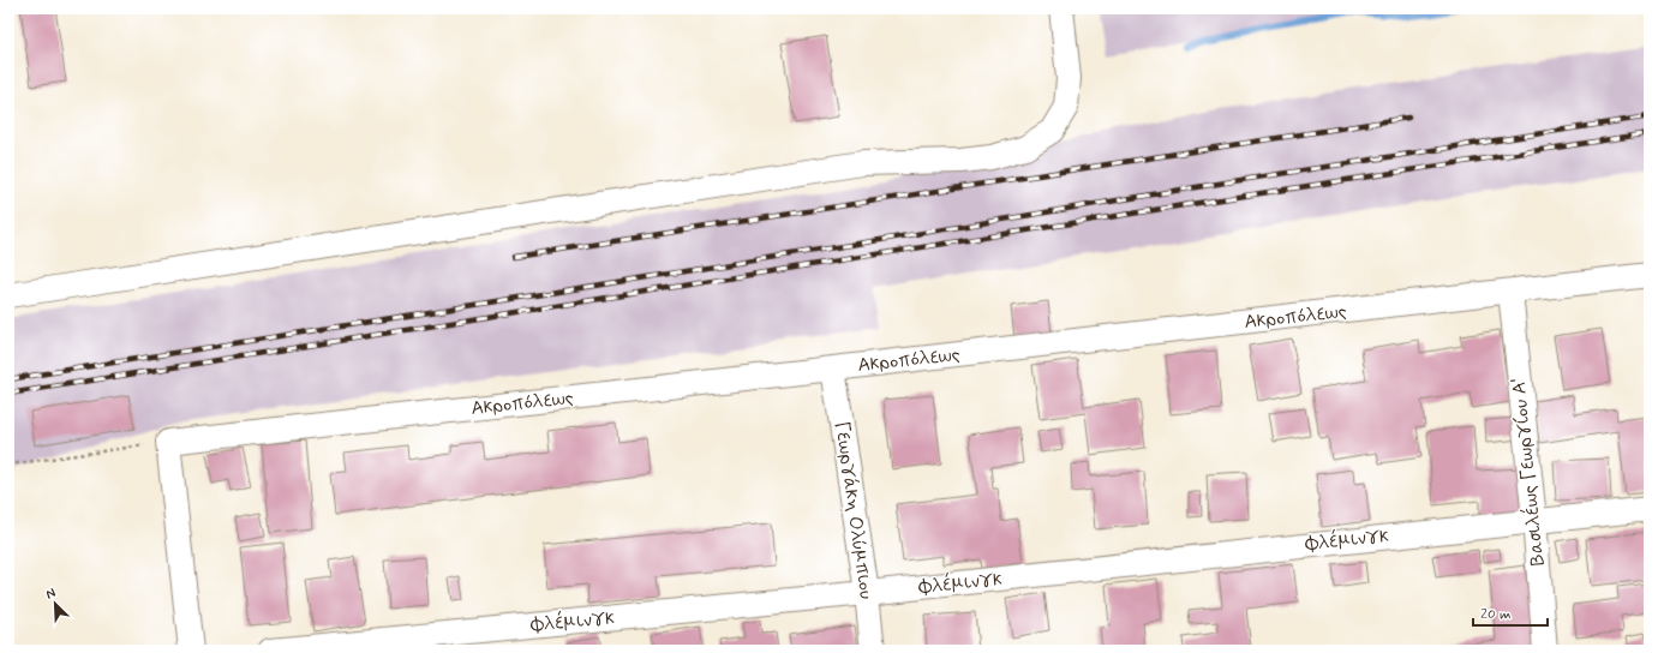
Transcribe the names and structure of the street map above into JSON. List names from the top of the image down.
{
  "streets": {
    "street": [
      "Ακροπόλεως",
      "Βασιλέως Γεωργίου Α'",
      "Γεωργάκη Ολύμπιου",
      "Φλέμινγκ"
    ]
  },
  "crossings": [
    ["Ακροπόλεως", "Βασιλέως Γεωργίου Α'"],
    ["Ακροπόλεως", "Γεωργάκη Ολύμπιου"],
    ["Βασιλέως Γεωργίου Α'", "Φλέμινγκ"],
    ["Γεωργάκη Ολύμπιου", "Φλέμινγκ"]
  ],
  "scale_bar": "20 m",
  "north": "top left"
}
